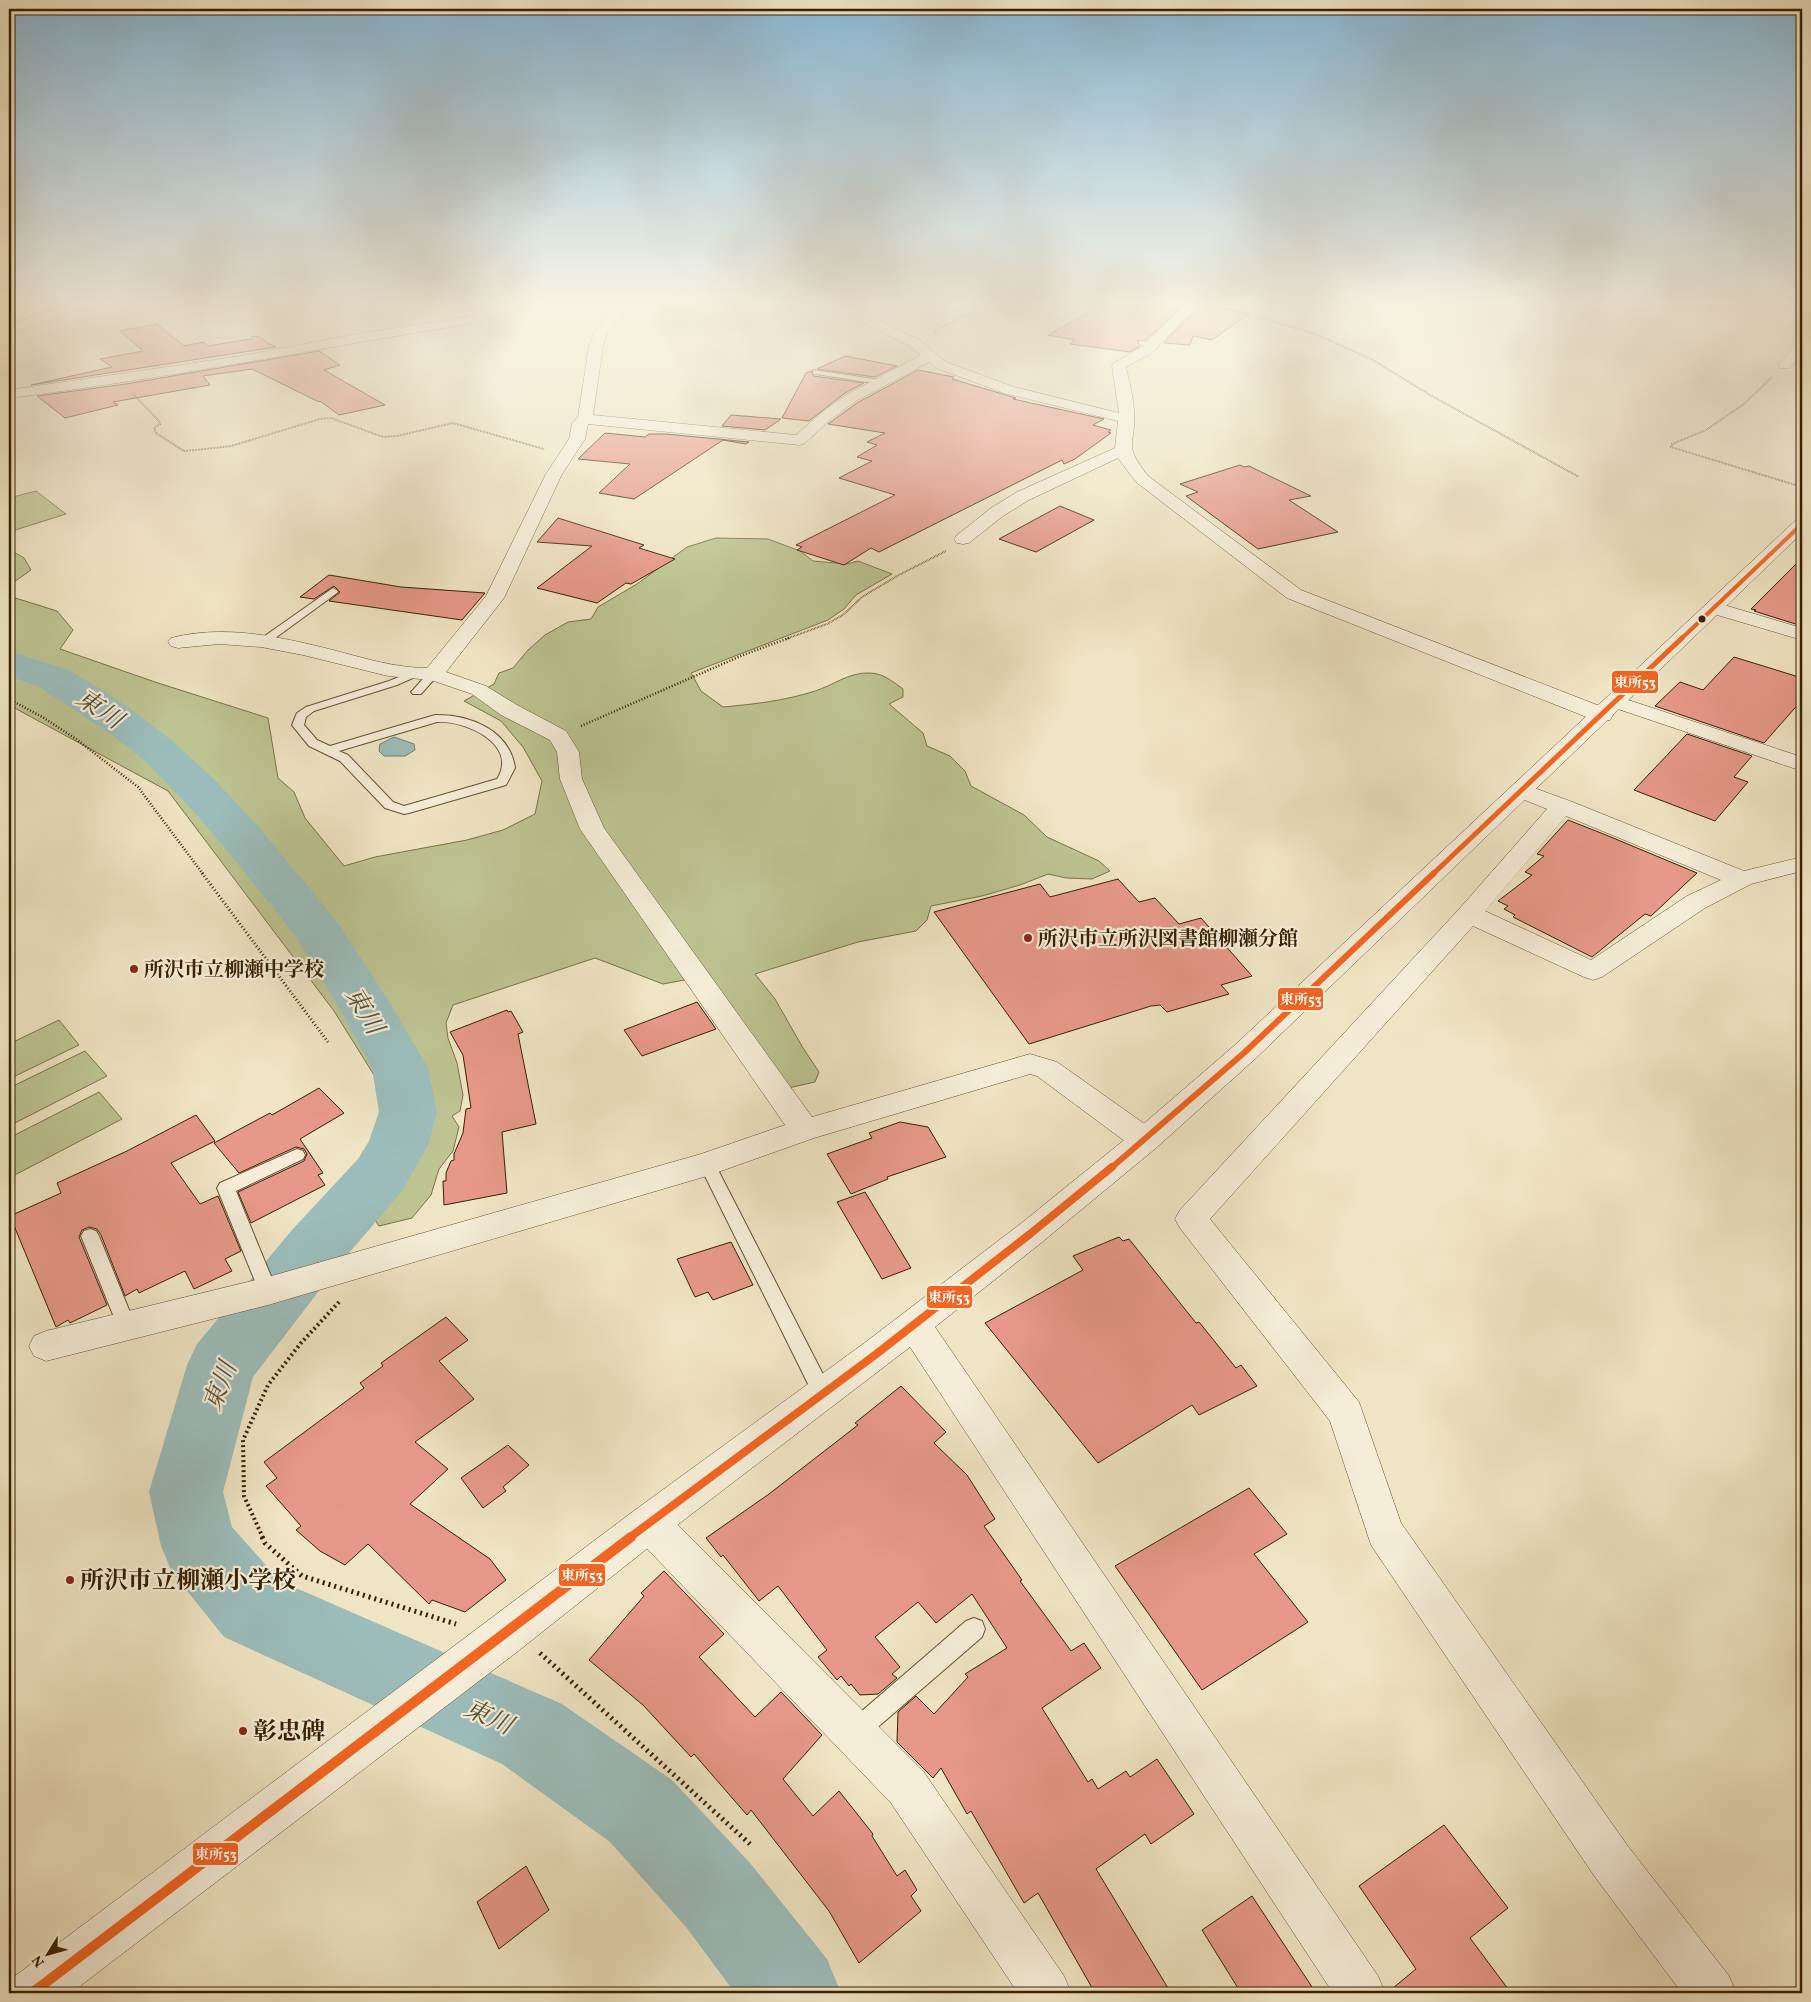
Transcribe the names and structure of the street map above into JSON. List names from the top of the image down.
{
  "water": ["東川"],
  "places": [
    "所沢市立所沢図書館柳瀬分館",
    "所沢市立柳瀬中学校",
    "所沢市立柳瀬小学校",
    "彰忠碑"
  ],
  "lines": ["transit line 東所53"],
  "north": "bottom left"
}
